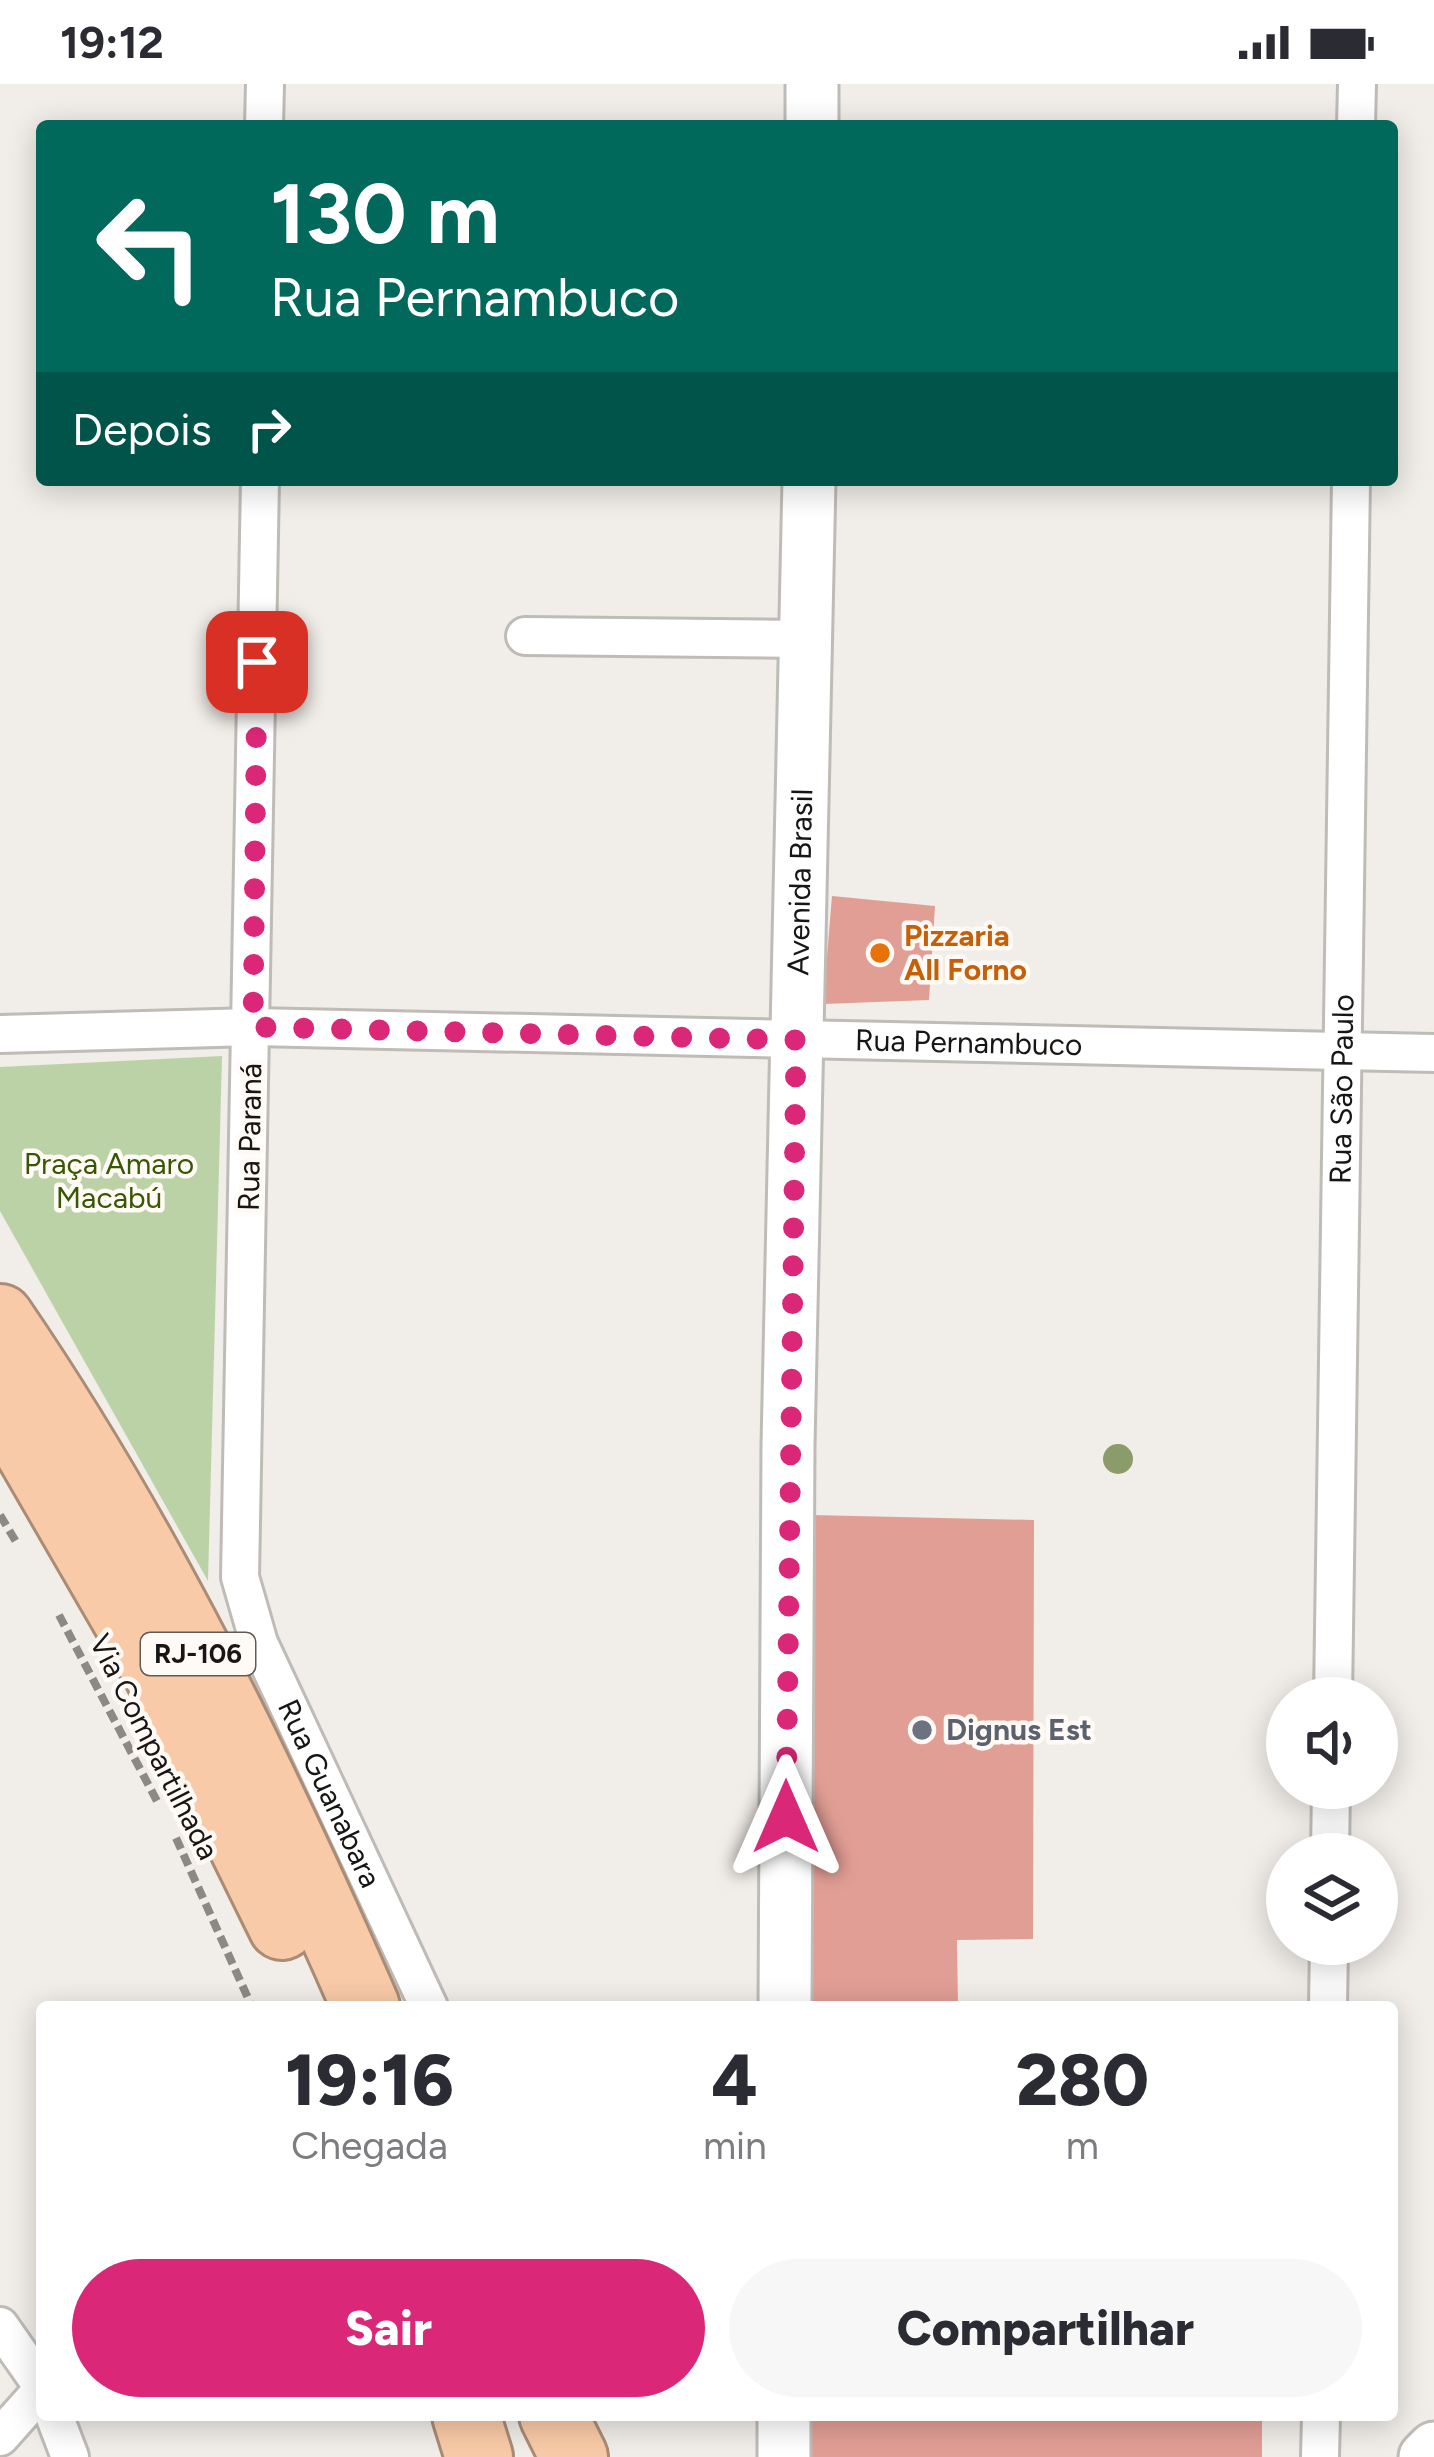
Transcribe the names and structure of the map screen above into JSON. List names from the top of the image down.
{
  "streets": {
    "highway": ["RJ-106"],
    "street": [
      "Avenida Brasil",
      "Rua Pernambuco",
      "Rua São Paulo",
      "Rua Paraná",
      "Rua Guanabara"
    ],
    "path": ["Via Compartilhada"]
  },
  "crossings": [
    ["Avenida Brasil", "Rua Pernambuco"],
    ["Rua Pernambuco", "Rua São Paulo"],
    ["Rua Pernambuco", "Rua Paraná"],
    ["Rua Paraná", "Rua Guanabara"]
  ],
  "parks": ["Praça Amaro Macabú"],
  "places": ["Pizzaria All Forno", "Dignus Est"],
  "page": {
    "status": "19:12",
    "turn": ["130 m", "Rua Pernambuco"],
    "then": "Depois",
    "eta": [
      "19:16",
      "Chegada",
      "4",
      "min",
      "280",
      "m"
    ],
    "buttons": ["Sair", "Compartilhar"]
  }
}
